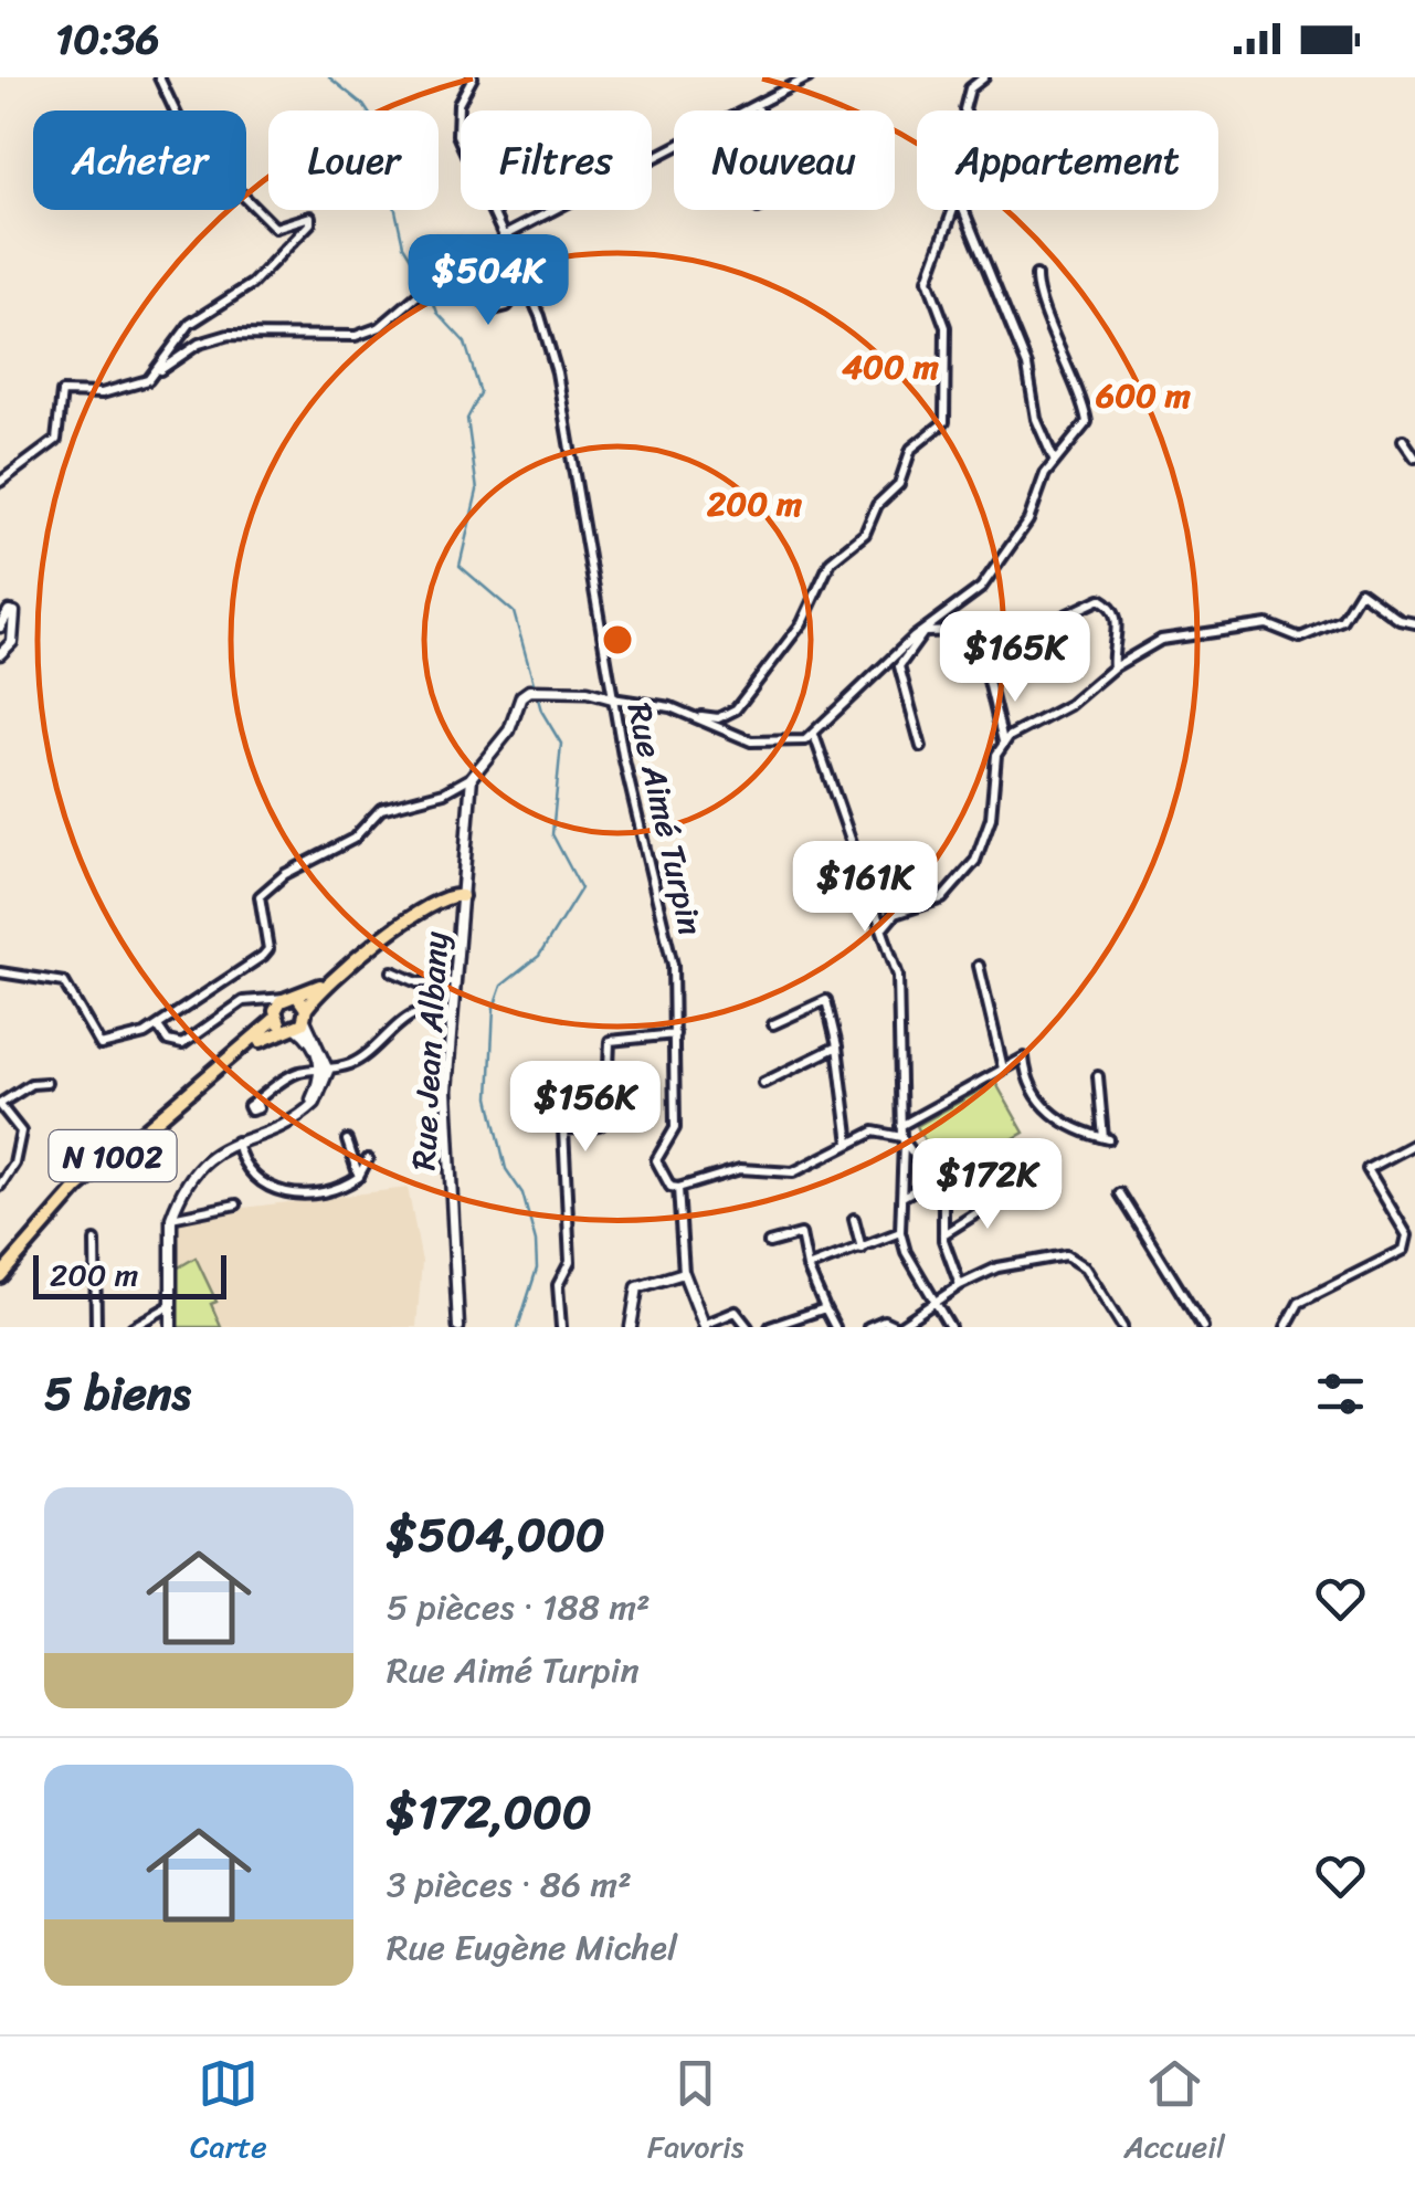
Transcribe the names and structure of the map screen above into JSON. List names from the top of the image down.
{
  "streets": {
    "main road": ["N 1002"],
    "street": ["Rue Aimé Turpin", "Rue Jean Albany"]
  },
  "crossings": [
    ["Rue Jean Albany", "N 1002"]
  ],
  "scale_bar": "200 m",
  "page": {
    "status": "10:36",
    "chip": [
      "Acheter",
      "Louer",
      "Filtres",
      "Nouveau",
      "Appartement"
    ],
    "price": [
      "$504K",
      "$165K",
      "$161K",
      "$156K",
      "$172K"
    ],
    "scale": "200 m",
    "heading": "5 biens",
    "list": [
      {
        "name": "$504,000",
        "note": "5 pièces · 188 m² · Rue Aimé Turpin"
      },
      {
        "name": "$172,000",
        "note": "3 pièces · 86 m² · Rue Eugène Michel"
      }
    ],
    "tabs": ["Carte", "Favoris", "Accueil"]
  },
  "rings": ["400 m", "600 m", "200 m"]
}
